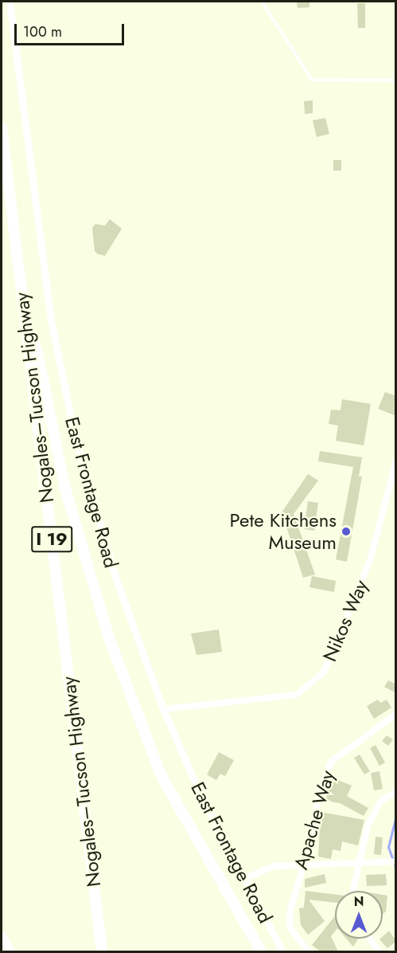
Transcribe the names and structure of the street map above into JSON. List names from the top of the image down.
{
  "streets": {
    "highway": ["Nogales–Tucson Highway", "I 19"],
    "street": ["East Frontage Road", "Nikos Way", "Apache Way"]
  },
  "crossings": [
    ["East Frontage Road", "Nikos Way"]
  ],
  "places": ["Pete Kitchens Museum"],
  "scale_bar": "100 m",
  "north": "top"
}
